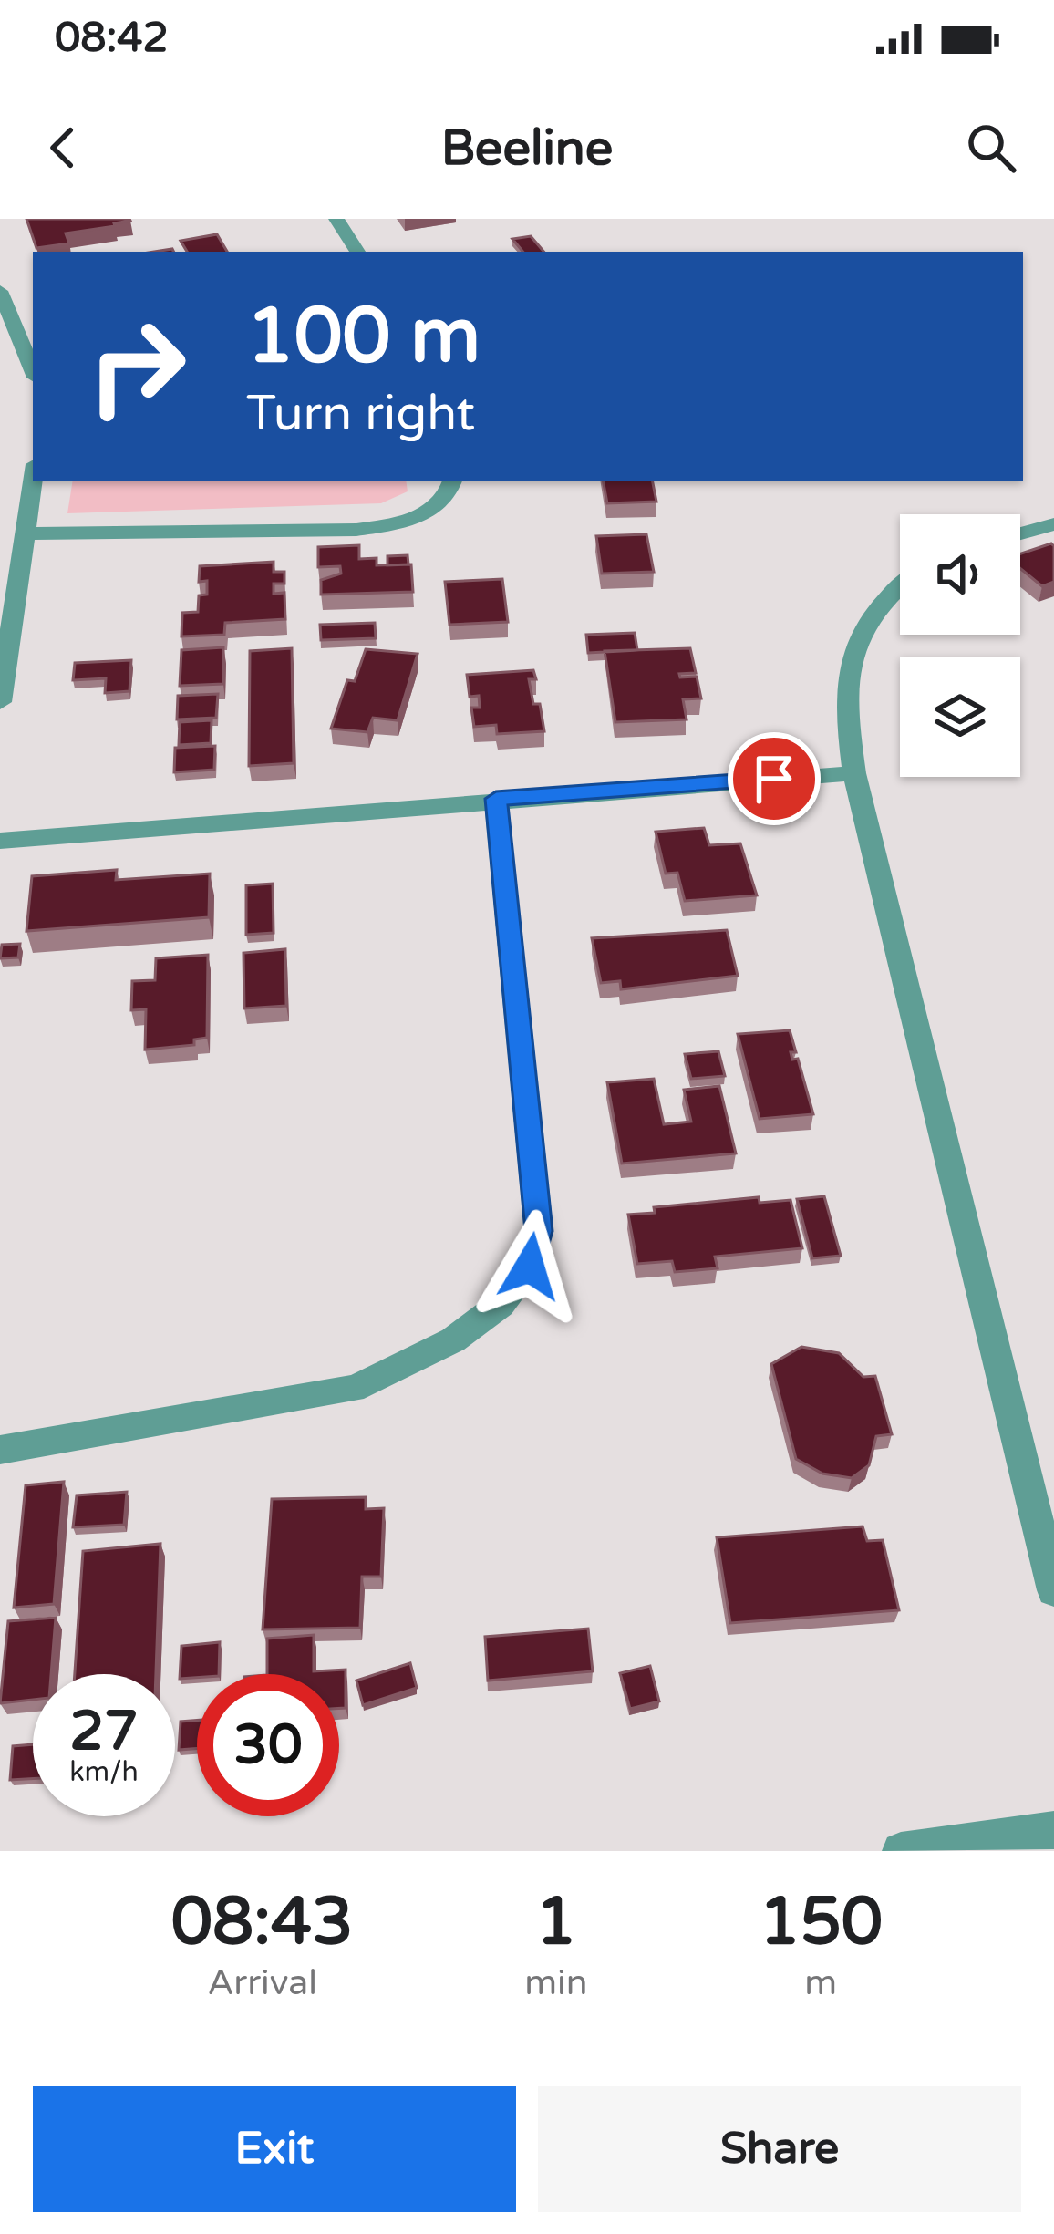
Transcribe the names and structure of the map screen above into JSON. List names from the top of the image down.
{
  "page": {
    "status": "08:42",
    "header": "Beeline",
    "turn": ["100 m", "Turn right"],
    "speed": "27 km/h",
    "limit": "30",
    "eta": [
      "08:43",
      "Arrival",
      "1",
      "min",
      "150",
      "m"
    ],
    "buttons": ["Exit", "Share"]
  }
}
